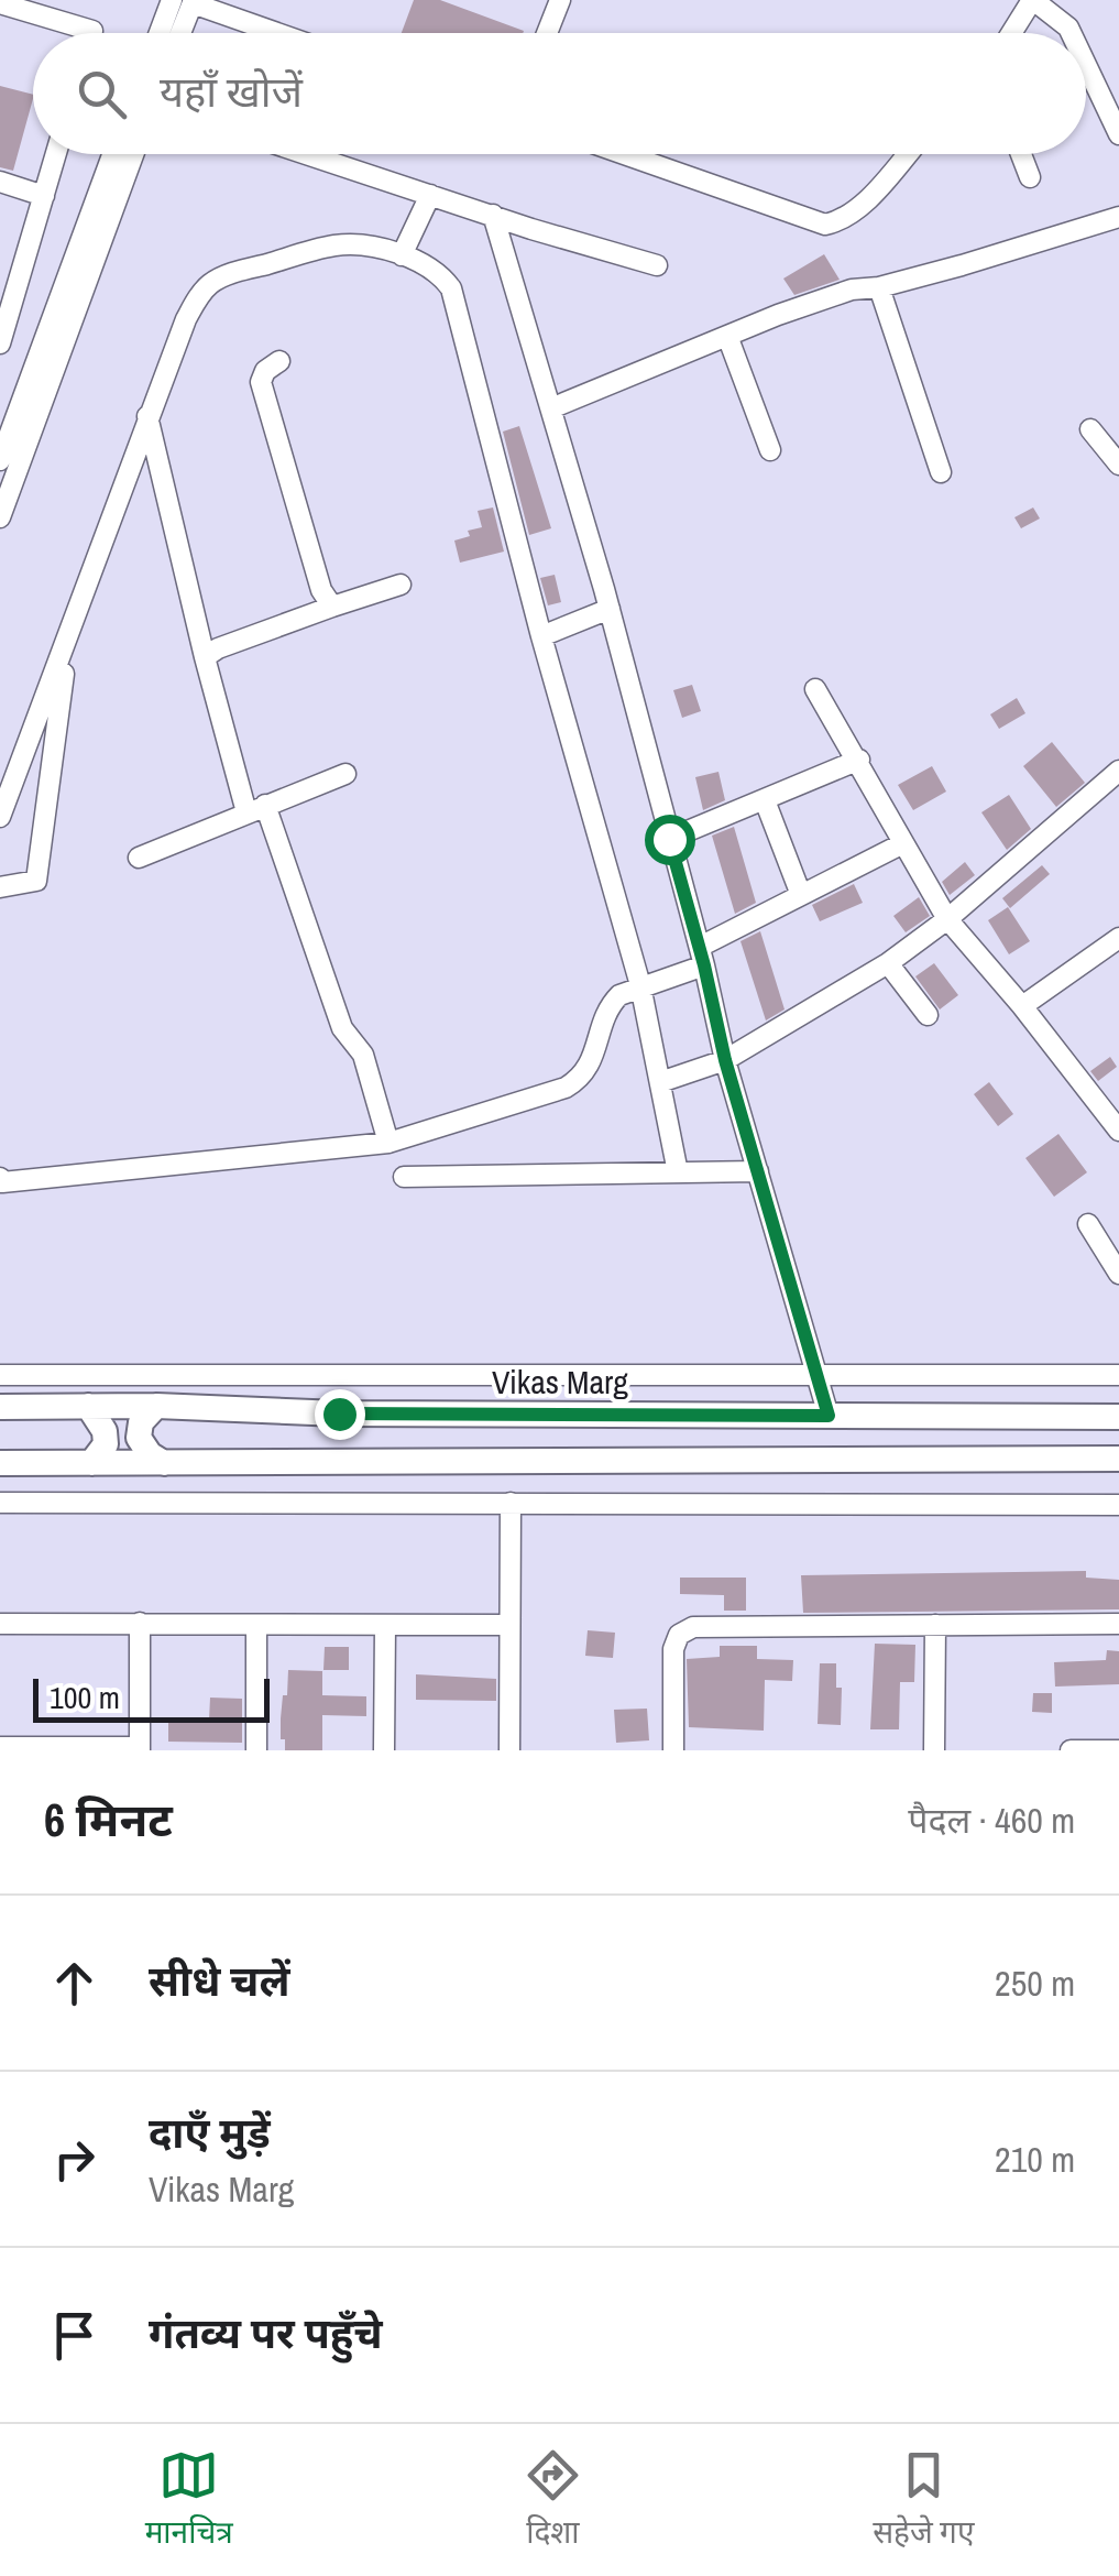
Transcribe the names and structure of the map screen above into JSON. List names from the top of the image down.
{
  "streets": {
    "main road": ["Vikas Marg"]
  },
  "scale_bar": "100 m",
  "page": {
    "search": "यहाँ खोजें",
    "scale": "100 m",
    "heading": ["6 मिनट", "पैदल · 460 m"],
    "list": [
      ["सीधे चलें", "250 m"],
      ["दाएँ मुड़ें", "Vikas Marg", "210 m"],
      "गंतव्य पर पहुँचे"
    ],
    "nav": ["मानचित्र", "दिशा", "सहेजे गए"]
  }
}
